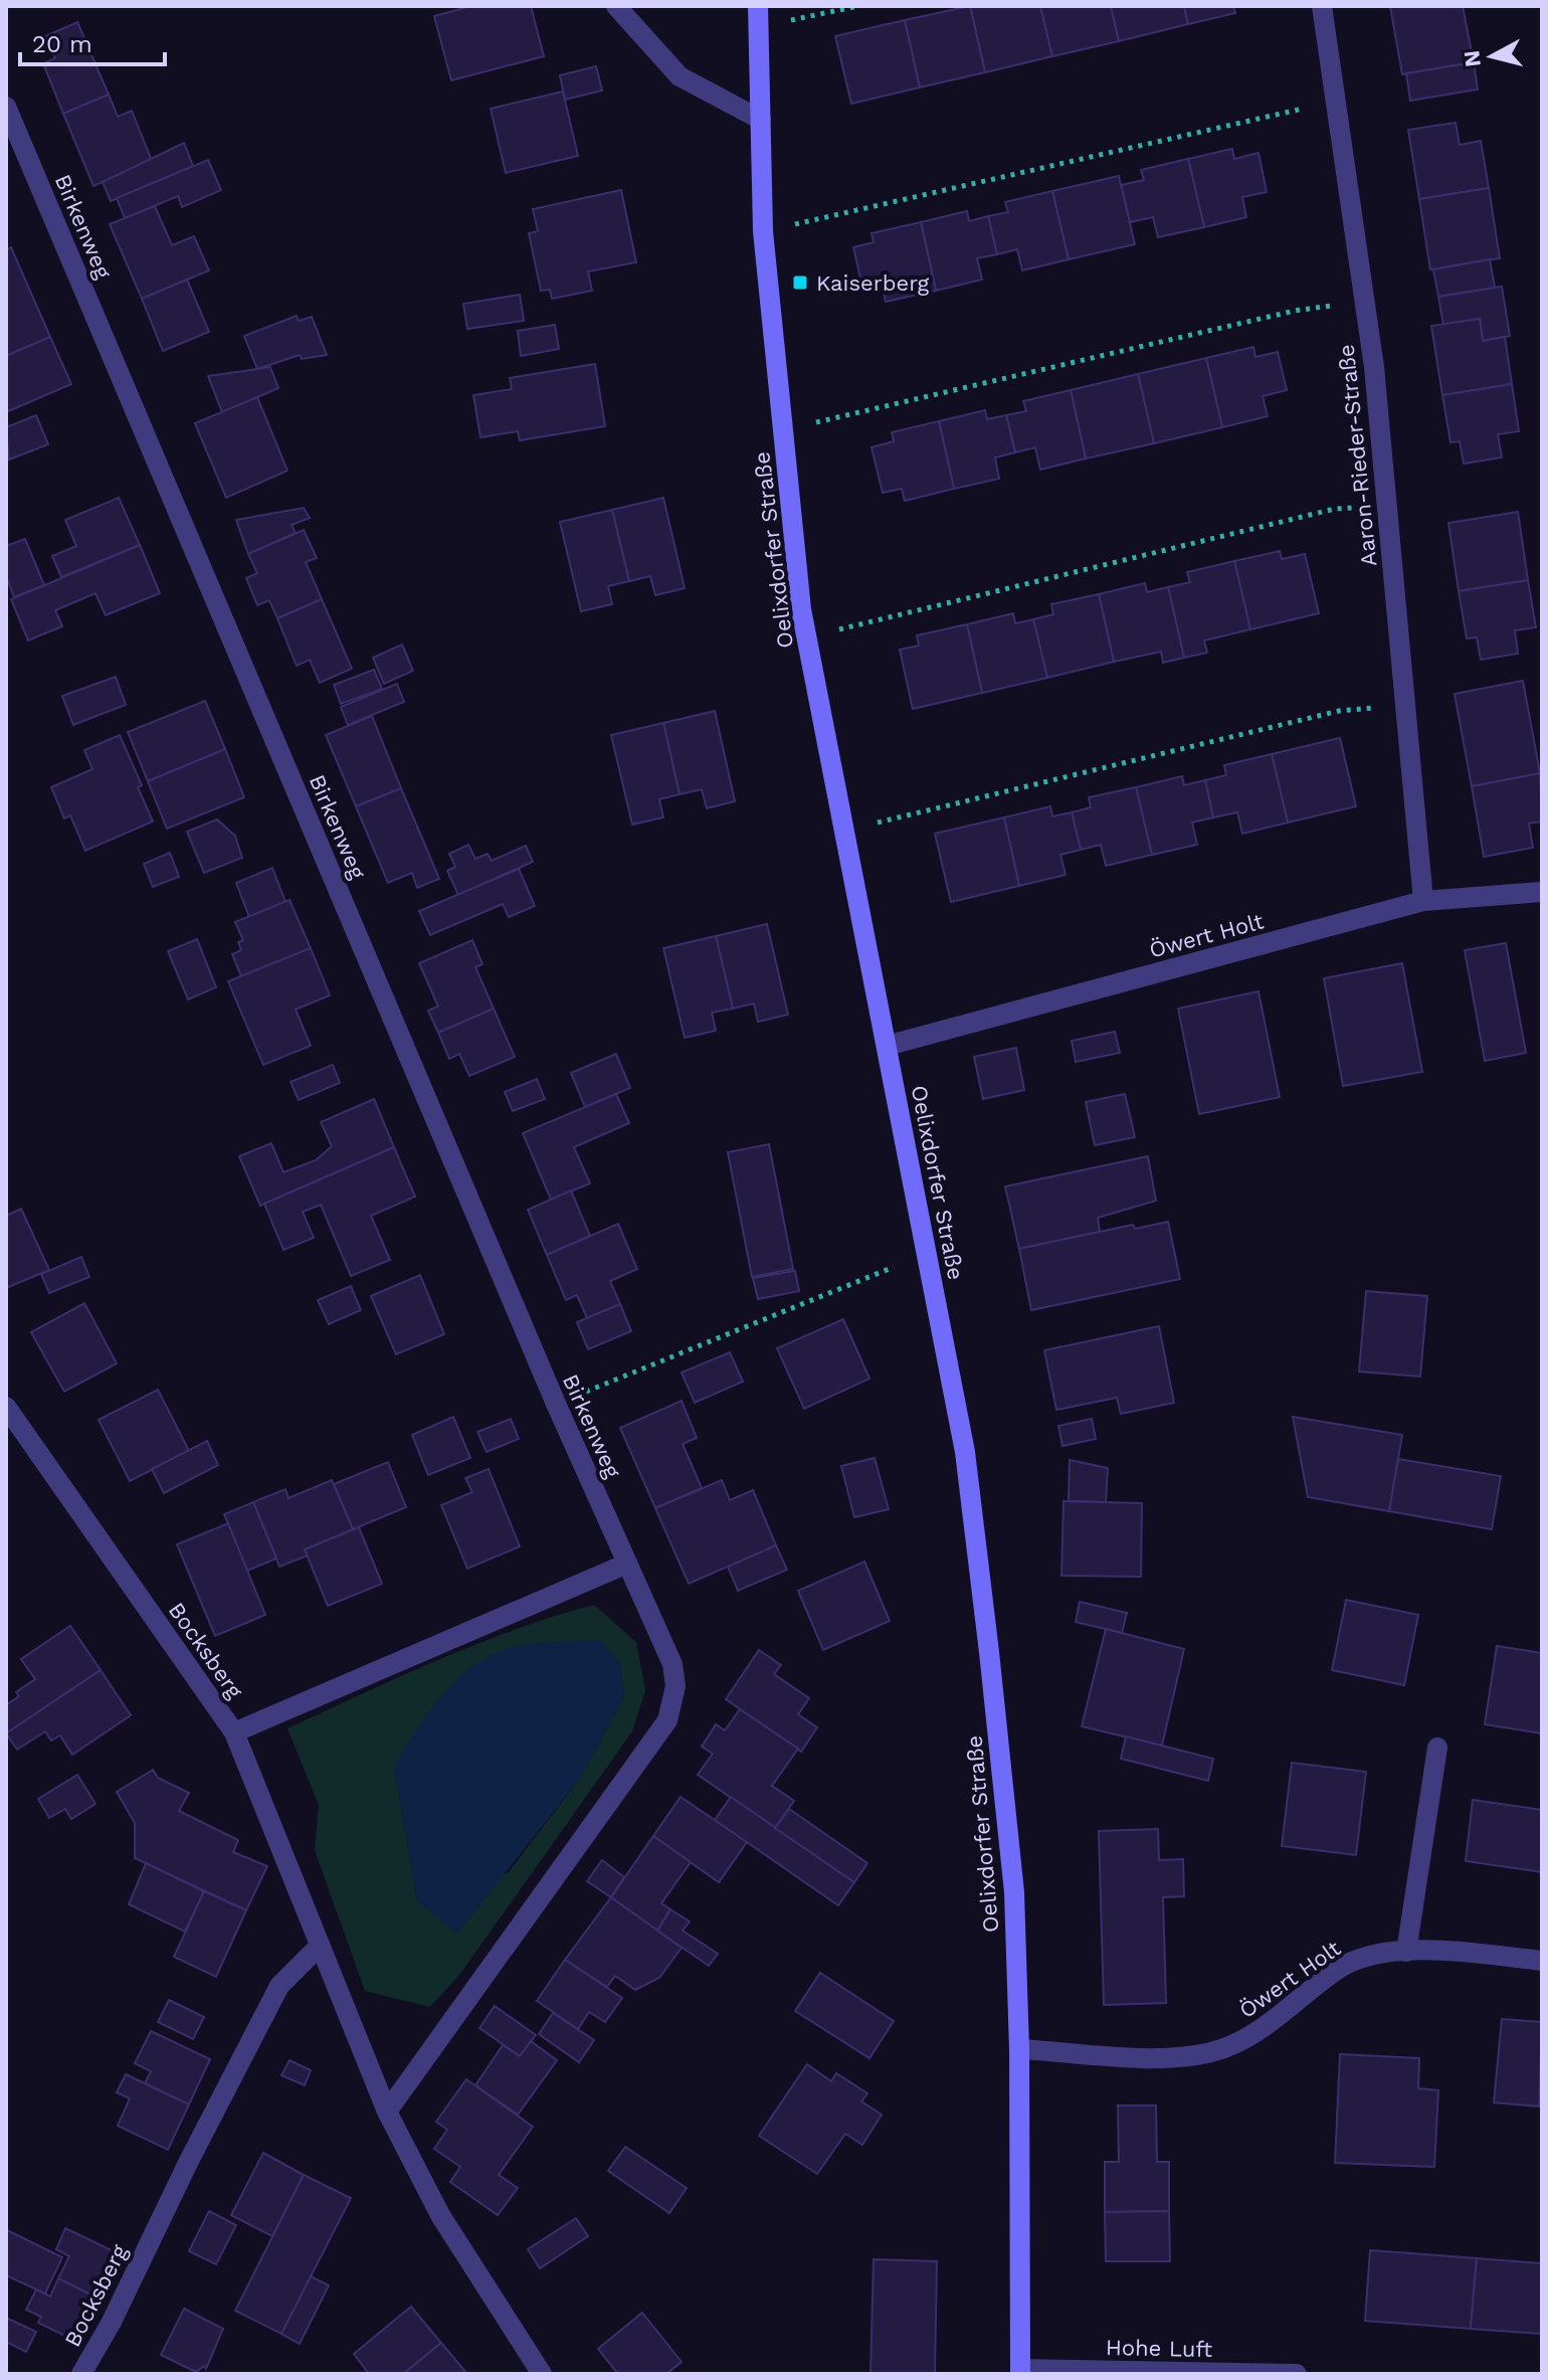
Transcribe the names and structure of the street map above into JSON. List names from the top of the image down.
{
  "streets": {
    "street": [
      "Birkenweg",
      "Aaron-Rieder-Straße",
      "Oelixdorfer Straße",
      "Öwert Holt",
      "Bocksberg",
      "Hohe Luft"
    ]
  },
  "crossings": [
    ["Birkenweg", "Bocksberg"],
    ["Aaron-Rieder-Straße", "Öwert Holt"],
    ["Oelixdorfer Straße", "Öwert Holt"],
    ["Oelixdorfer Straße", "Hohe Luft"]
  ],
  "places": {
    "transit": ["Kaiserberg"]
  },
  "scale_bar": "20 m",
  "north": "left"
}
